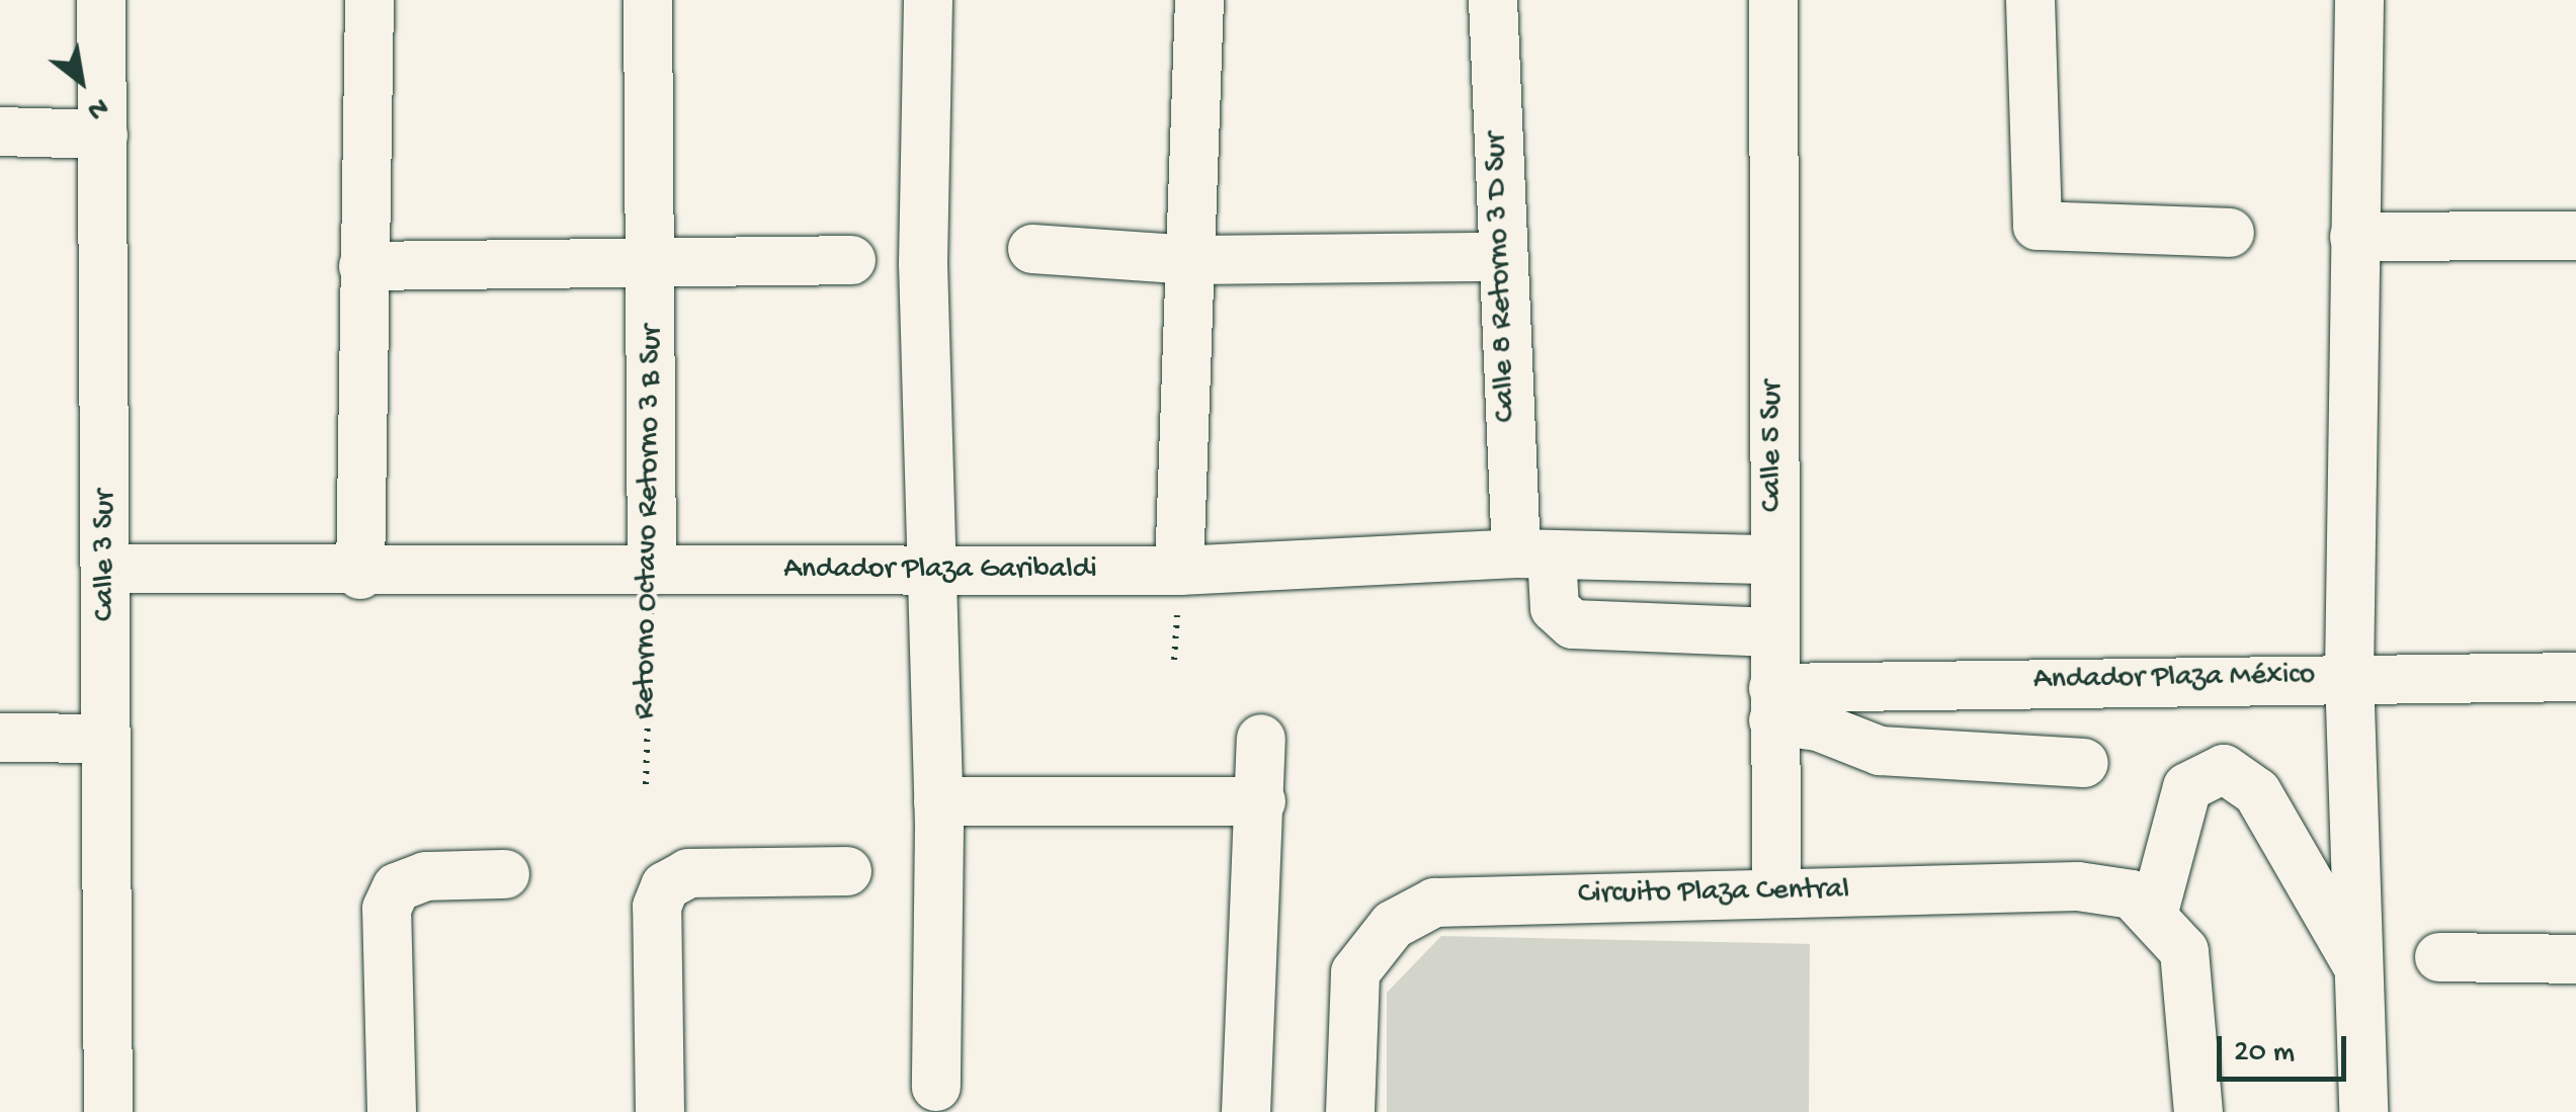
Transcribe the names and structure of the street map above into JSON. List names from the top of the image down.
{
  "streets": {
    "street": [
      "Calle 8 Retorno 3 D Sur",
      "Calle 5 Sur",
      "Retorno Octavo Retorno 3 B Sur",
      "Calle 3 Sur",
      "Andador Plaza Garibaldi",
      "Andador Plaza México",
      "Circuito Plaza Central"
    ]
  },
  "crossings": [
    ["Calle 8 Retorno 3 D Sur", "Calle 5 Sur"],
    ["Calle 8 Retorno 3 D Sur", "Andador Plaza Garibaldi"],
    ["Calle 5 Sur", "Andador Plaza Garibaldi"],
    ["Calle 5 Sur", "Andador Plaza México"],
    ["Calle 5 Sur", "Circuito Plaza Central"],
    ["Retorno Octavo Retorno 3 B Sur", "Andador Plaza Garibaldi"],
    ["Calle 3 Sur", "Andador Plaza Garibaldi"]
  ],
  "scale_bar": "20 m",
  "north": "bottom right"
}
